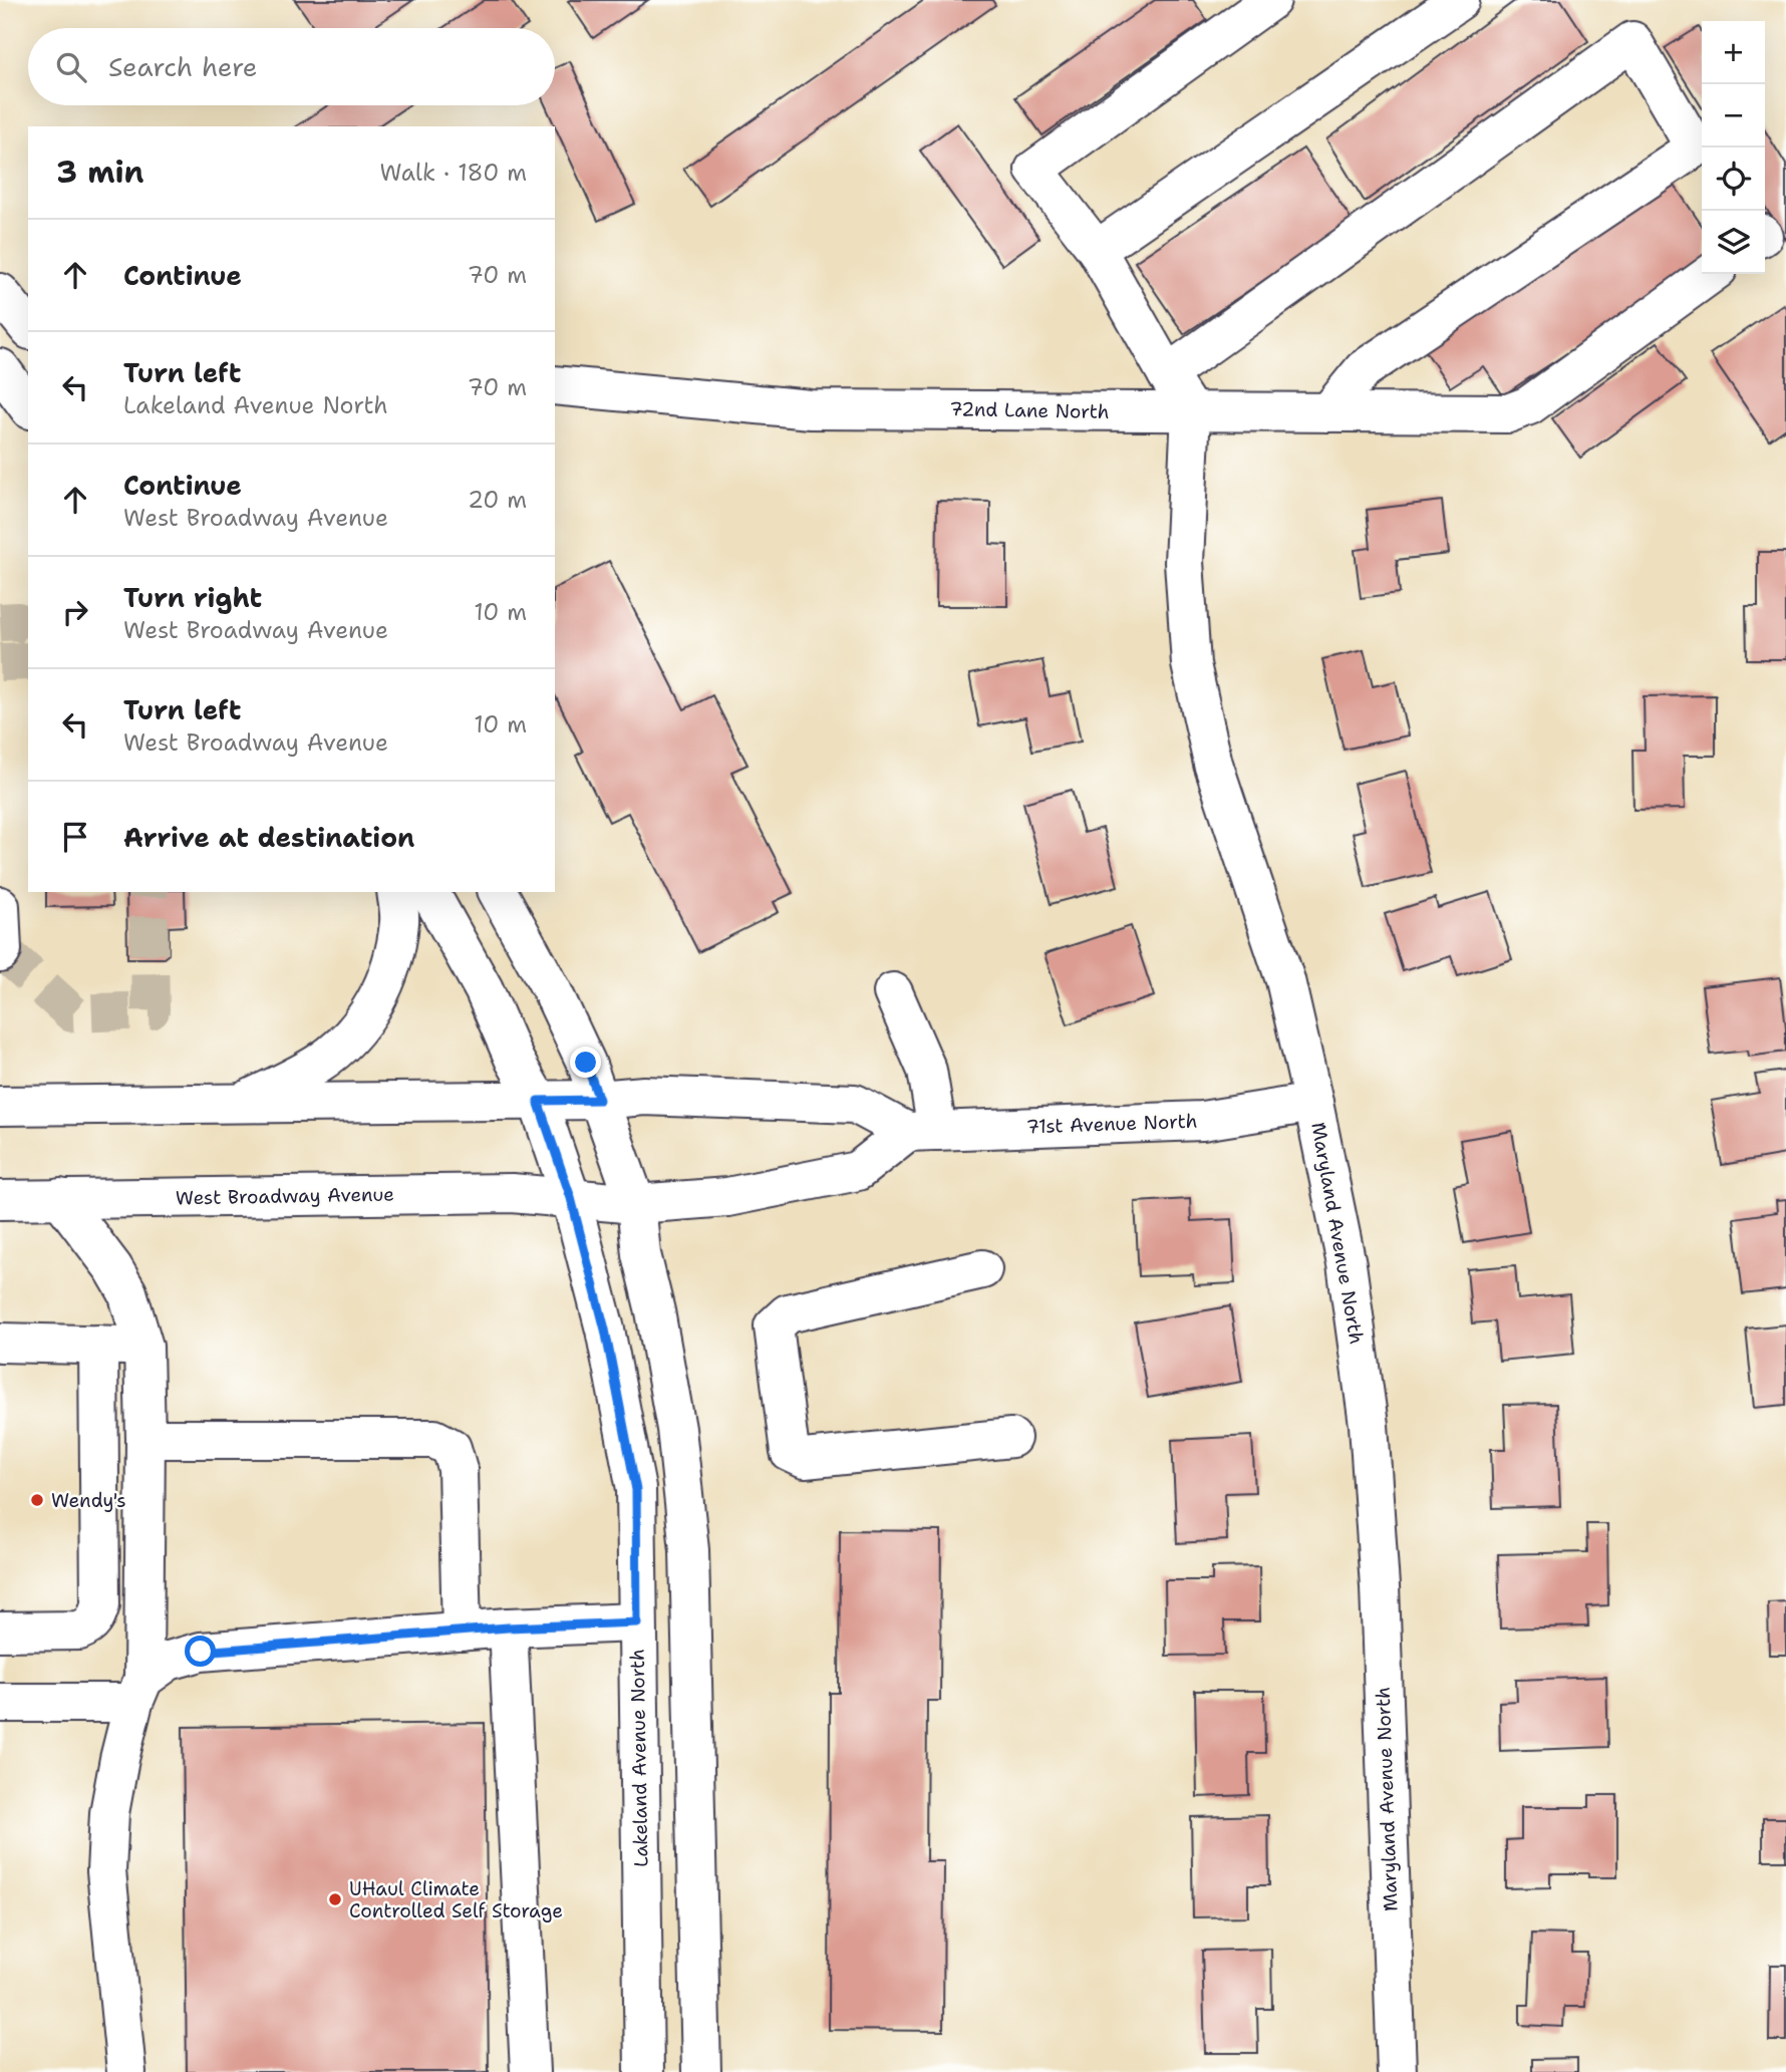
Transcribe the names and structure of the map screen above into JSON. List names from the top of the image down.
{
  "streets": {
    "street": [
      "72nd Lane North",
      "71st Avenue North",
      "West Broadway Avenue",
      "Maryland Avenue North",
      "Lakeland Avenue North"
    ]
  },
  "crossings": [
    ["72nd Lane North", "Maryland Avenue North"],
    ["71st Avenue North", "Maryland Avenue North"],
    ["West Broadway Avenue", "Lakeland Avenue North"]
  ],
  "places": ["Wendy's", "UHaul Climate Controlled Self Storage"],
  "page": {
    "map_buttons": ["+", "−"],
    "search": "Search here",
    "heading": ["3 min", "Walk · 180 m"],
    "list": [
      ["Continue", "70 m"],
      ["Turn left", "Lakeland Avenue North", "70 m"],
      ["Continue", "West Broadway Avenue", "20 m"],
      ["Turn right", "West Broadway Avenue", "10 m"],
      ["Turn left", "West Broadway Avenue", "10 m"],
      "Arrive at destination"
    ]
  }
}
